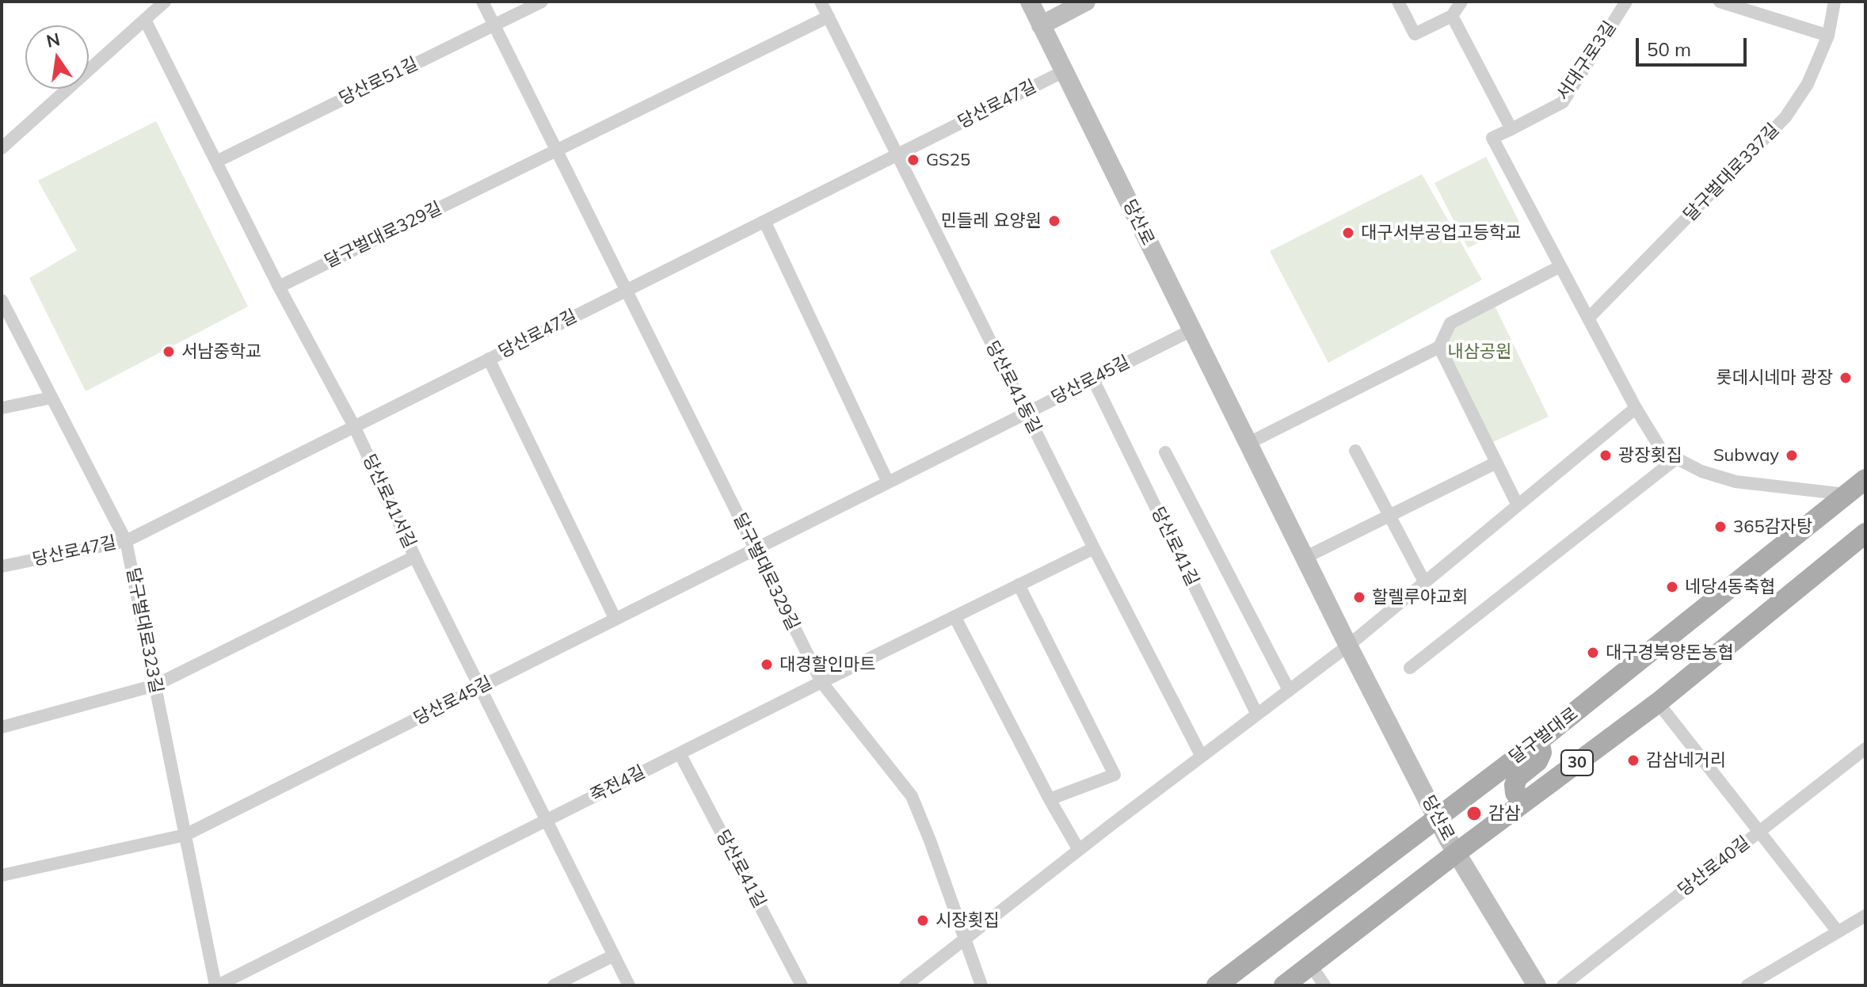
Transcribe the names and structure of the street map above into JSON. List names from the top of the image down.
{
  "streets": {
    "main road": ["당산로", "달구벌대로", "30"],
    "street": [
      "서대구로3길",
      "당산로51길",
      "당산로47길",
      "달구벌대로337길",
      "달구벌대로329길",
      "당산로45길",
      "당산로41동길",
      "당산로41서길",
      "당산로41길",
      "달구벌대로323길",
      "죽전4길",
      "당산로40길"
    ]
  },
  "crossings": [
    ["당산로51길", "달구벌대로329길"],
    ["당산로51길", "당산로41서길"],
    ["당산로47길", "당산로"],
    ["당산로47길", "달구벌대로329길"],
    ["당산로47길", "당산로41동길"],
    ["당산로47길", "당산로41서길"],
    ["당산로47길", "달구벌대로323길"],
    ["당산로", "당산로45길"],
    ["당산로", "달구벌대로"],
    ["당산로", "30"],
    ["달구벌대로329길", "당산로45길"],
    ["달구벌대로329길", "당산로41서길"],
    ["달구벌대로329길", "죽전4길"],
    ["당산로45길", "당산로41동길"],
    ["당산로45길", "당산로41서길"],
    ["당산로45길", "당산로41길"],
    ["당산로45길", "달구벌대로323길"],
    ["당산로41동길", "죽전4길"],
    ["당산로41서길", "죽전4길"],
    ["당산로41길", "죽전4길"],
    ["달구벌대로323길", "죽전4길"]
  ],
  "parks": ["내삼공원"],
  "places": [
    "GS25",
    "민들레 요양원",
    "대구서부공업고등학교",
    "서남중학교",
    "롯데시네마 광장",
    "광장횟집",
    "Subway",
    "365감자탕",
    "네당4동축협",
    "할렐루야교회",
    "대구경북양돈농협",
    "대경할인마트",
    "감삼네거리",
    "감삼",
    "시장횟집"
  ],
  "scale_bar": "50 m",
  "north": "top"
}
